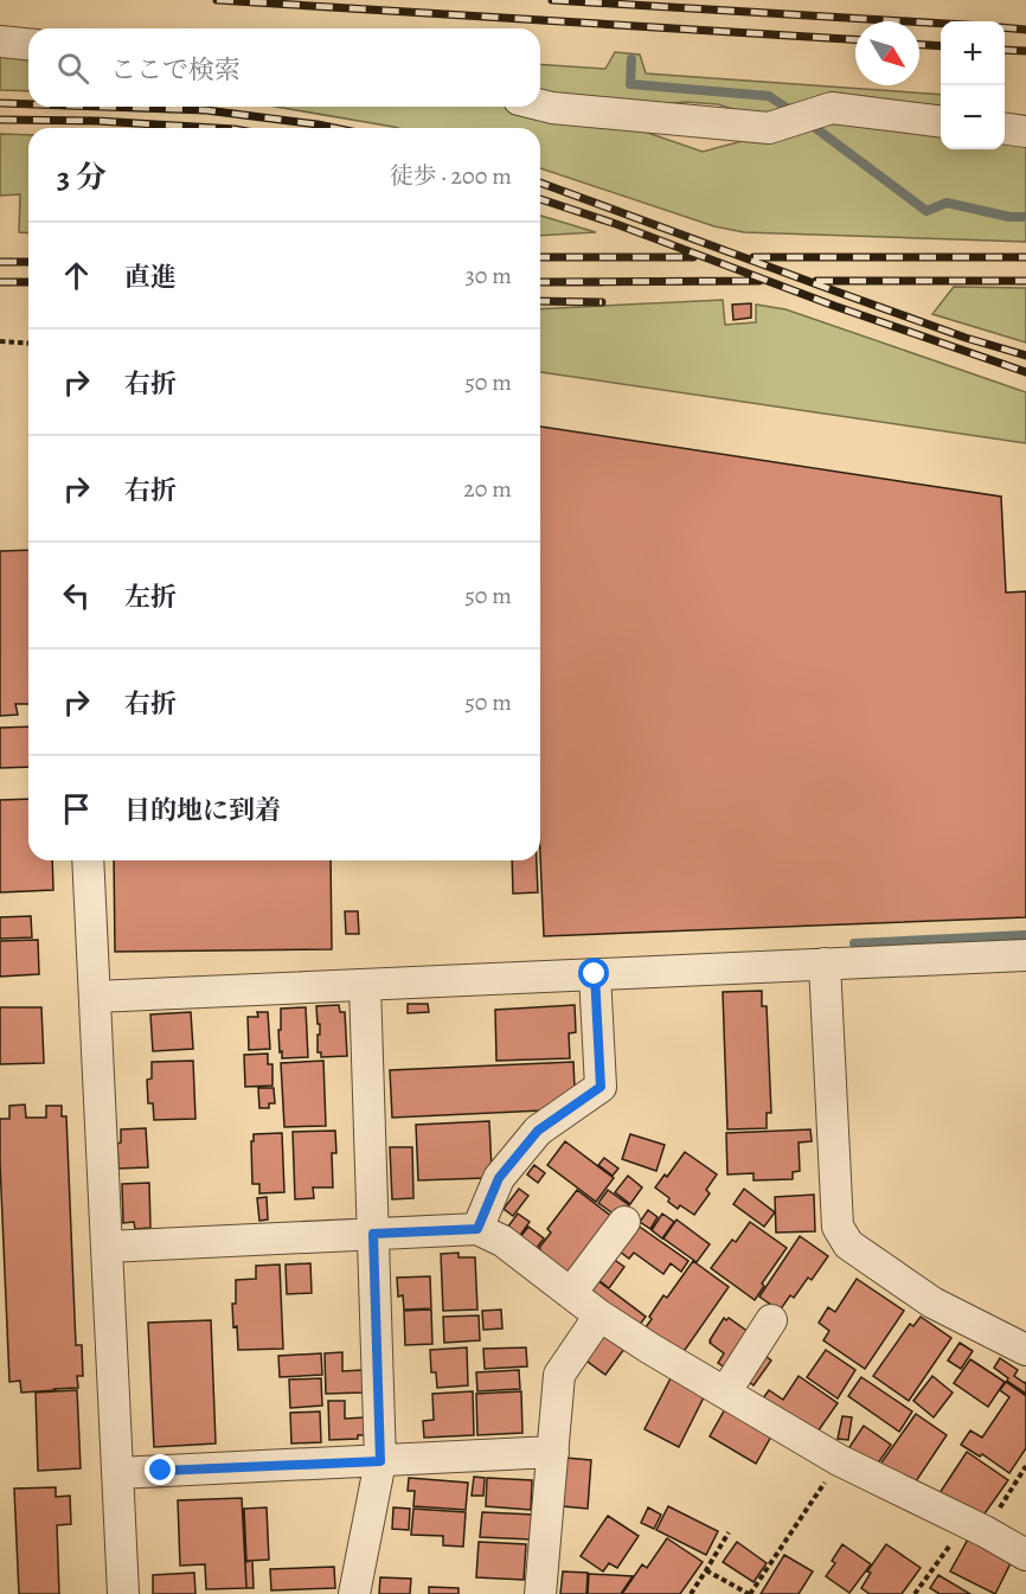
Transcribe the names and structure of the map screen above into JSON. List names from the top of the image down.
{
  "north": "bottom right",
  "page": {
    "map_buttons": ["+", "−"],
    "search": "ここで検索",
    "heading": ["3 分", "徒歩 · 200 m"],
    "list": [
      ["直進", "30 m"],
      ["右折", "50 m"],
      ["右折", "20 m"],
      ["左折", "50 m"],
      ["右折", "50 m"],
      "目的地に到着"
    ]
  }
}
